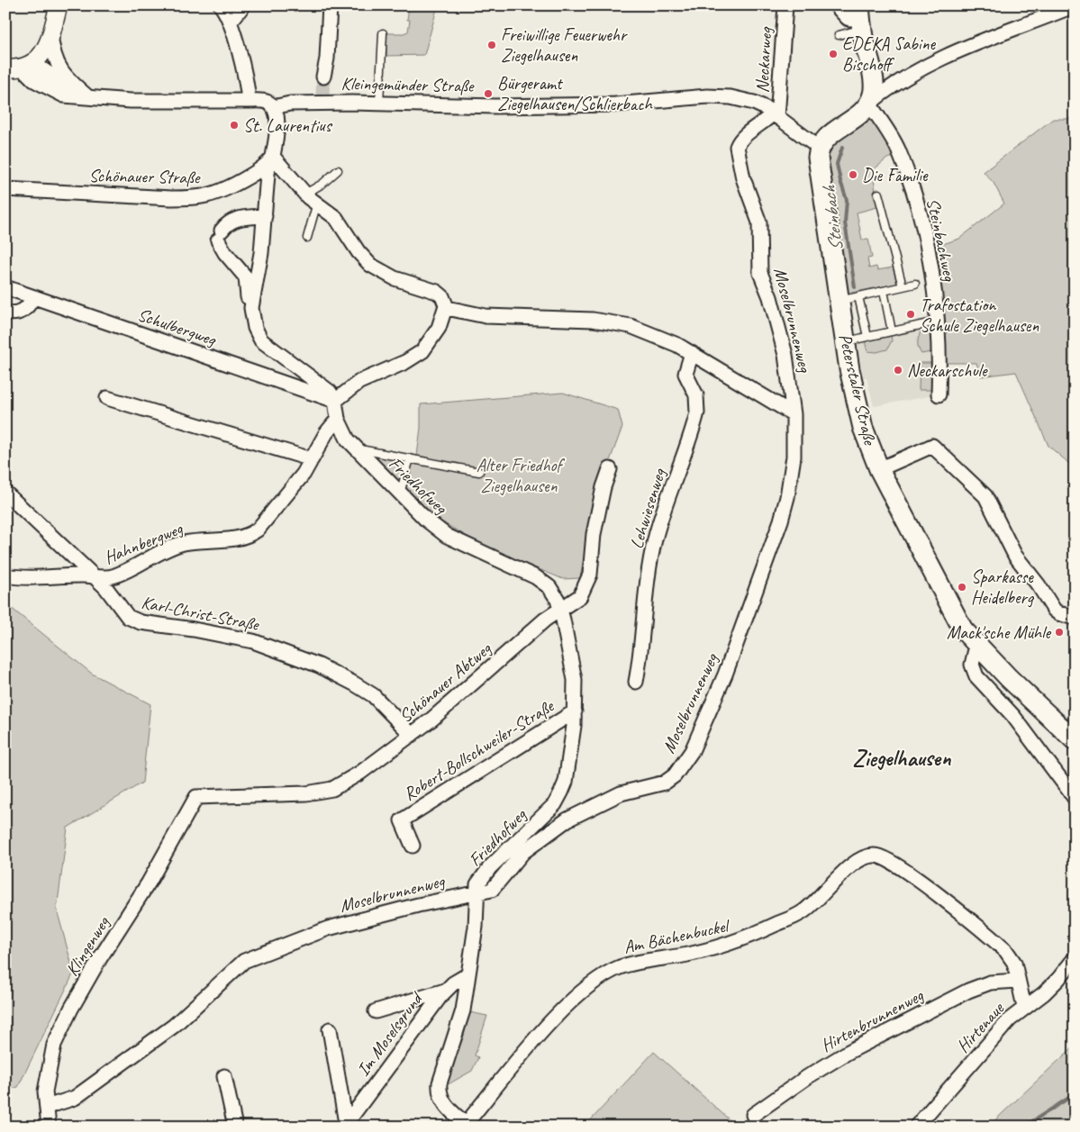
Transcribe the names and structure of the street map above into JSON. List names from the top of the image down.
{
  "streets": {
    "main road": ["Peterstaler Straße"],
    "street": [
      "Neckarweg",
      "Kleingemünder Straße",
      "Schönauer Straße",
      "Steinbachweg",
      "Moselbrunnenweg",
      "Schulbergweg",
      "Friedhofweg",
      "Lehwiesenweg",
      "Hahnbergweg",
      "Karl-Christ-Straße",
      "Schönauer Abtweg",
      "Robert-Bollschweiler-Straße",
      "Am Bächenbuckel",
      "Klingenweg",
      "Hirtenbrunnenweg",
      "Hirtenaue",
      "Im Moselsgrund"
    ]
  },
  "crossings": [
    ["Neckarweg", "Kleingemünder Straße"],
    ["Neckarweg", "Moselbrunnenweg"],
    ["Kleingemünder Straße", "Moselbrunnenweg"],
    ["Kleingemünder Straße", "Peterstaler Straße"],
    ["Moselbrunnenweg", "Friedhofweg"],
    ["Moselbrunnenweg", "Am Bächenbuckel"],
    ["Moselbrunnenweg", "Klingenweg"],
    ["Schulbergweg", "Friedhofweg"],
    ["Friedhofweg", "Hahnbergweg"],
    ["Friedhofweg", "Schönauer Abtweg"],
    ["Friedhofweg", "Robert-Bollschweiler-Straße"],
    ["Friedhofweg", "Am Bächenbuckel"],
    ["Hahnbergweg", "Karl-Christ-Straße"],
    ["Karl-Christ-Straße", "Schönauer Abtweg"],
    ["Schönauer Abtweg", "Klingenweg"],
    ["Am Bächenbuckel", "Hirtenbrunnenweg"],
    ["Am Bächenbuckel", "Hirtenaue"],
    ["Am Bächenbuckel", "Im Moselsgrund"]
  ],
  "districts": ["Ziegelhausen"],
  "water": ["Steinbach"],
  "parks": ["Alter Friedhof Ziegelhausen"],
  "places": [
    "Freiwillige Feuerwehr Ziegelhausen",
    "EDEKA Sabine Bischoff",
    "Bürgeramt Ziegelhausen/Schlierbach",
    "St. Laurentius",
    "Die Familie",
    "Trafostation Schule Ziegelhausen",
    "Neckarschule",
    "Sparkasse Heidelberg",
    "Mack'sche Mühle"
  ]
}
